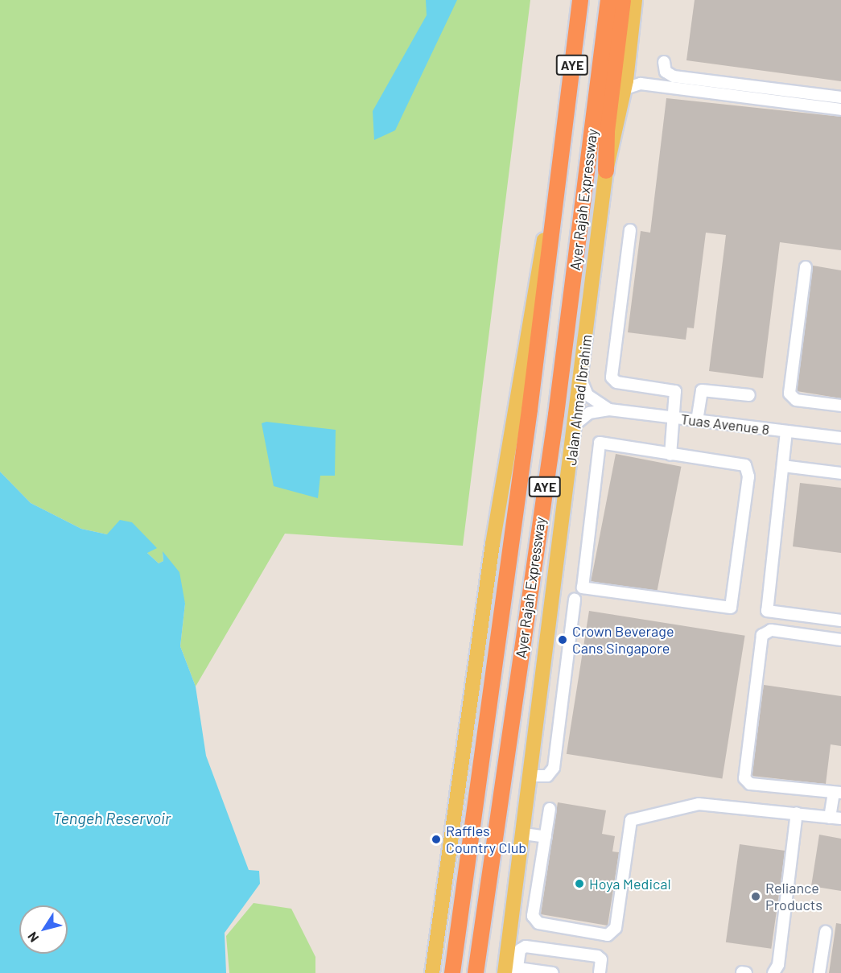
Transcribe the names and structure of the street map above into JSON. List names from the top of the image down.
{
  "streets": {
    "highway": ["AYE", "Ayer Rajah Expressway"],
    "main road": ["Jalan Ahmad Ibrahim"],
    "street": ["Tuas Avenue 8"]
  },
  "crossings": [
    ["Jalan Ahmad Ibrahim", "Tuas Avenue 8"]
  ],
  "water": ["Tengeh Reservoir"],
  "places": [
    "Crown Beverage Cans Singapore",
    "Raffles Country Club",
    "Hoya Medical",
    "Reliance Products"
  ],
  "north": "bottom left"
}
